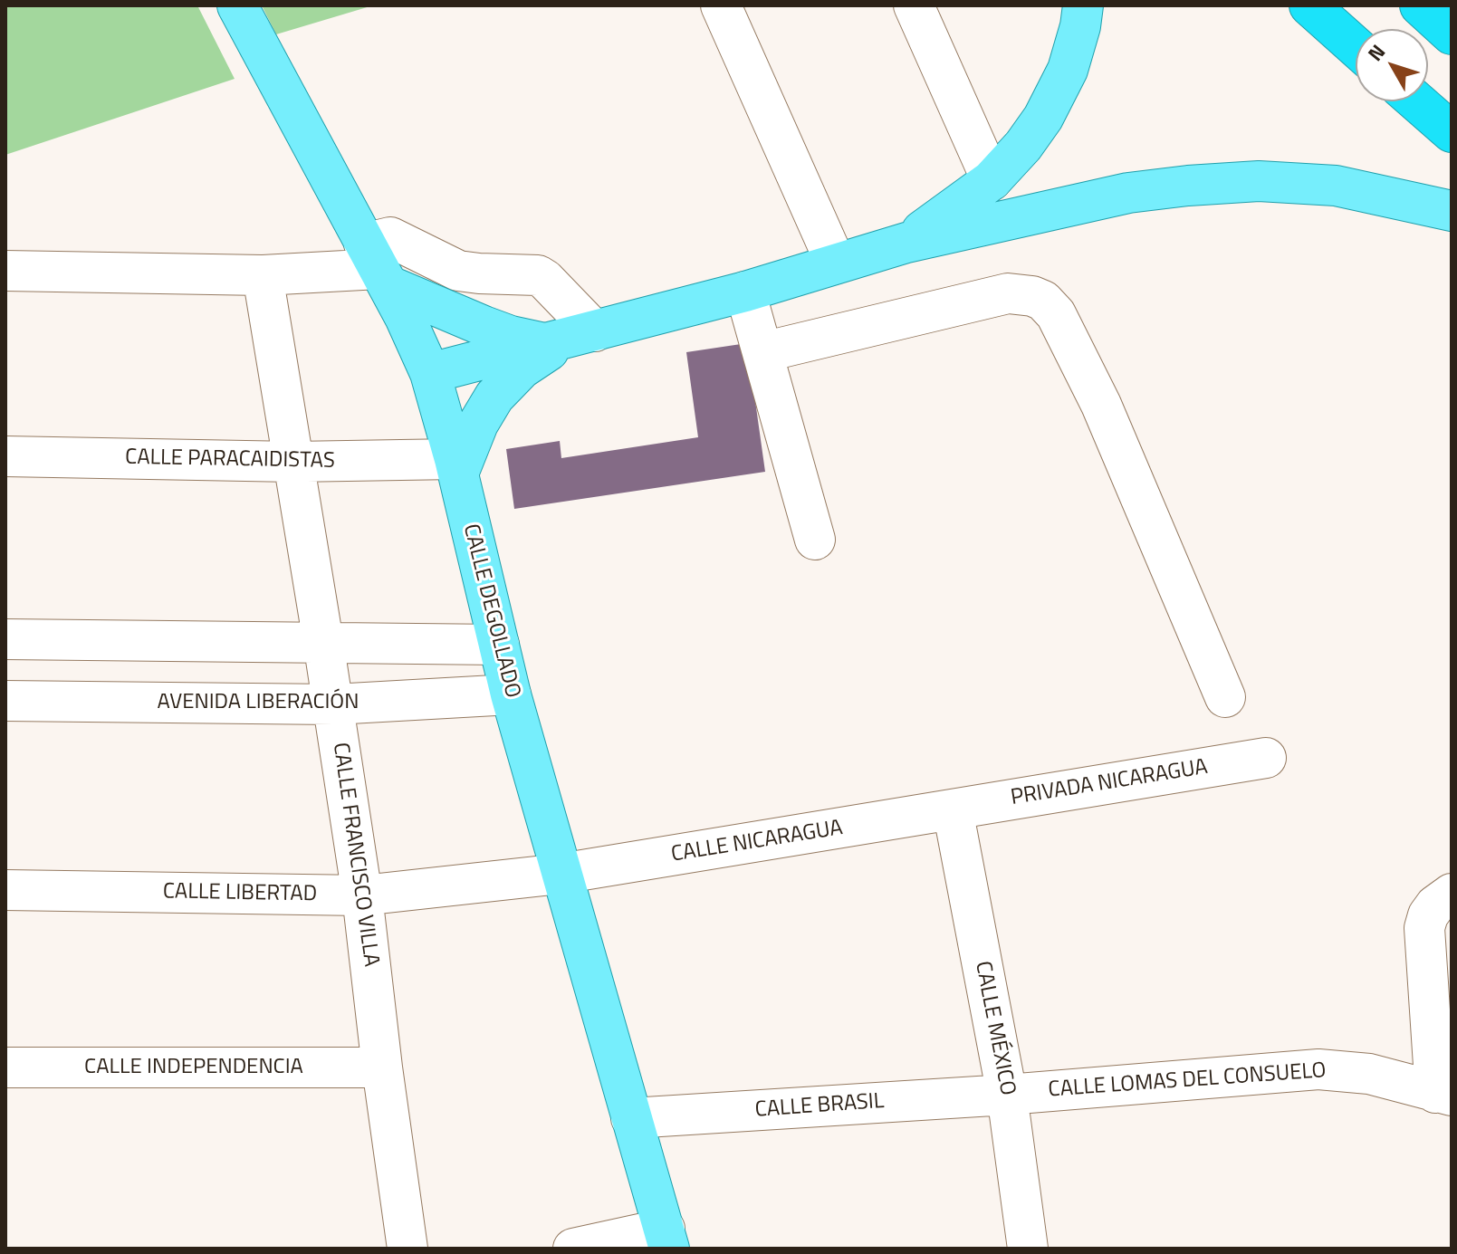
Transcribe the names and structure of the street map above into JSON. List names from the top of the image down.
{
  "streets": {
    "main road": ["CALLE DEGOLLADO"],
    "street": [
      "CALLE PARACAIDISTAS",
      "AVENIDA LIBERACIÓN",
      "PRIVADA NICARAGUA",
      "CALLE NICARAGUA",
      "CALLE FRANCISCO VILLA",
      "CALLE LIBERTAD",
      "CALLE MÉXICO",
      "CALLE INDEPENDENCIA",
      "CALLE LOMAS DEL CONSUELO",
      "CALLE BRASIL"
    ]
  },
  "crossings": [
    ["CALLE PARACAIDISTAS", "CALLE DEGOLLADO"],
    ["CALLE PARACAIDISTAS", "CALLE FRANCISCO VILLA"],
    ["CALLE DEGOLLADO", "AVENIDA LIBERACIÓN"],
    ["CALLE DEGOLLADO", "CALLE NICARAGUA"],
    ["CALLE DEGOLLADO", "CALLE LIBERTAD"],
    ["CALLE DEGOLLADO", "CALLE BRASIL"],
    ["AVENIDA LIBERACIÓN", "CALLE FRANCISCO VILLA"],
    ["PRIVADA NICARAGUA", "CALLE NICARAGUA"],
    ["PRIVADA NICARAGUA", "CALLE MÉXICO"],
    ["CALLE NICARAGUA", "CALLE LIBERTAD"],
    ["CALLE NICARAGUA", "CALLE MÉXICO"],
    ["CALLE FRANCISCO VILLA", "CALLE LIBERTAD"],
    ["CALLE FRANCISCO VILLA", "CALLE INDEPENDENCIA"],
    ["CALLE MÉXICO", "CALLE LOMAS DEL CONSUELO"],
    ["CALLE MÉXICO", "CALLE BRASIL"],
    ["CALLE LOMAS DEL CONSUELO", "CALLE BRASIL"]
  ],
  "north": "top left"
}
